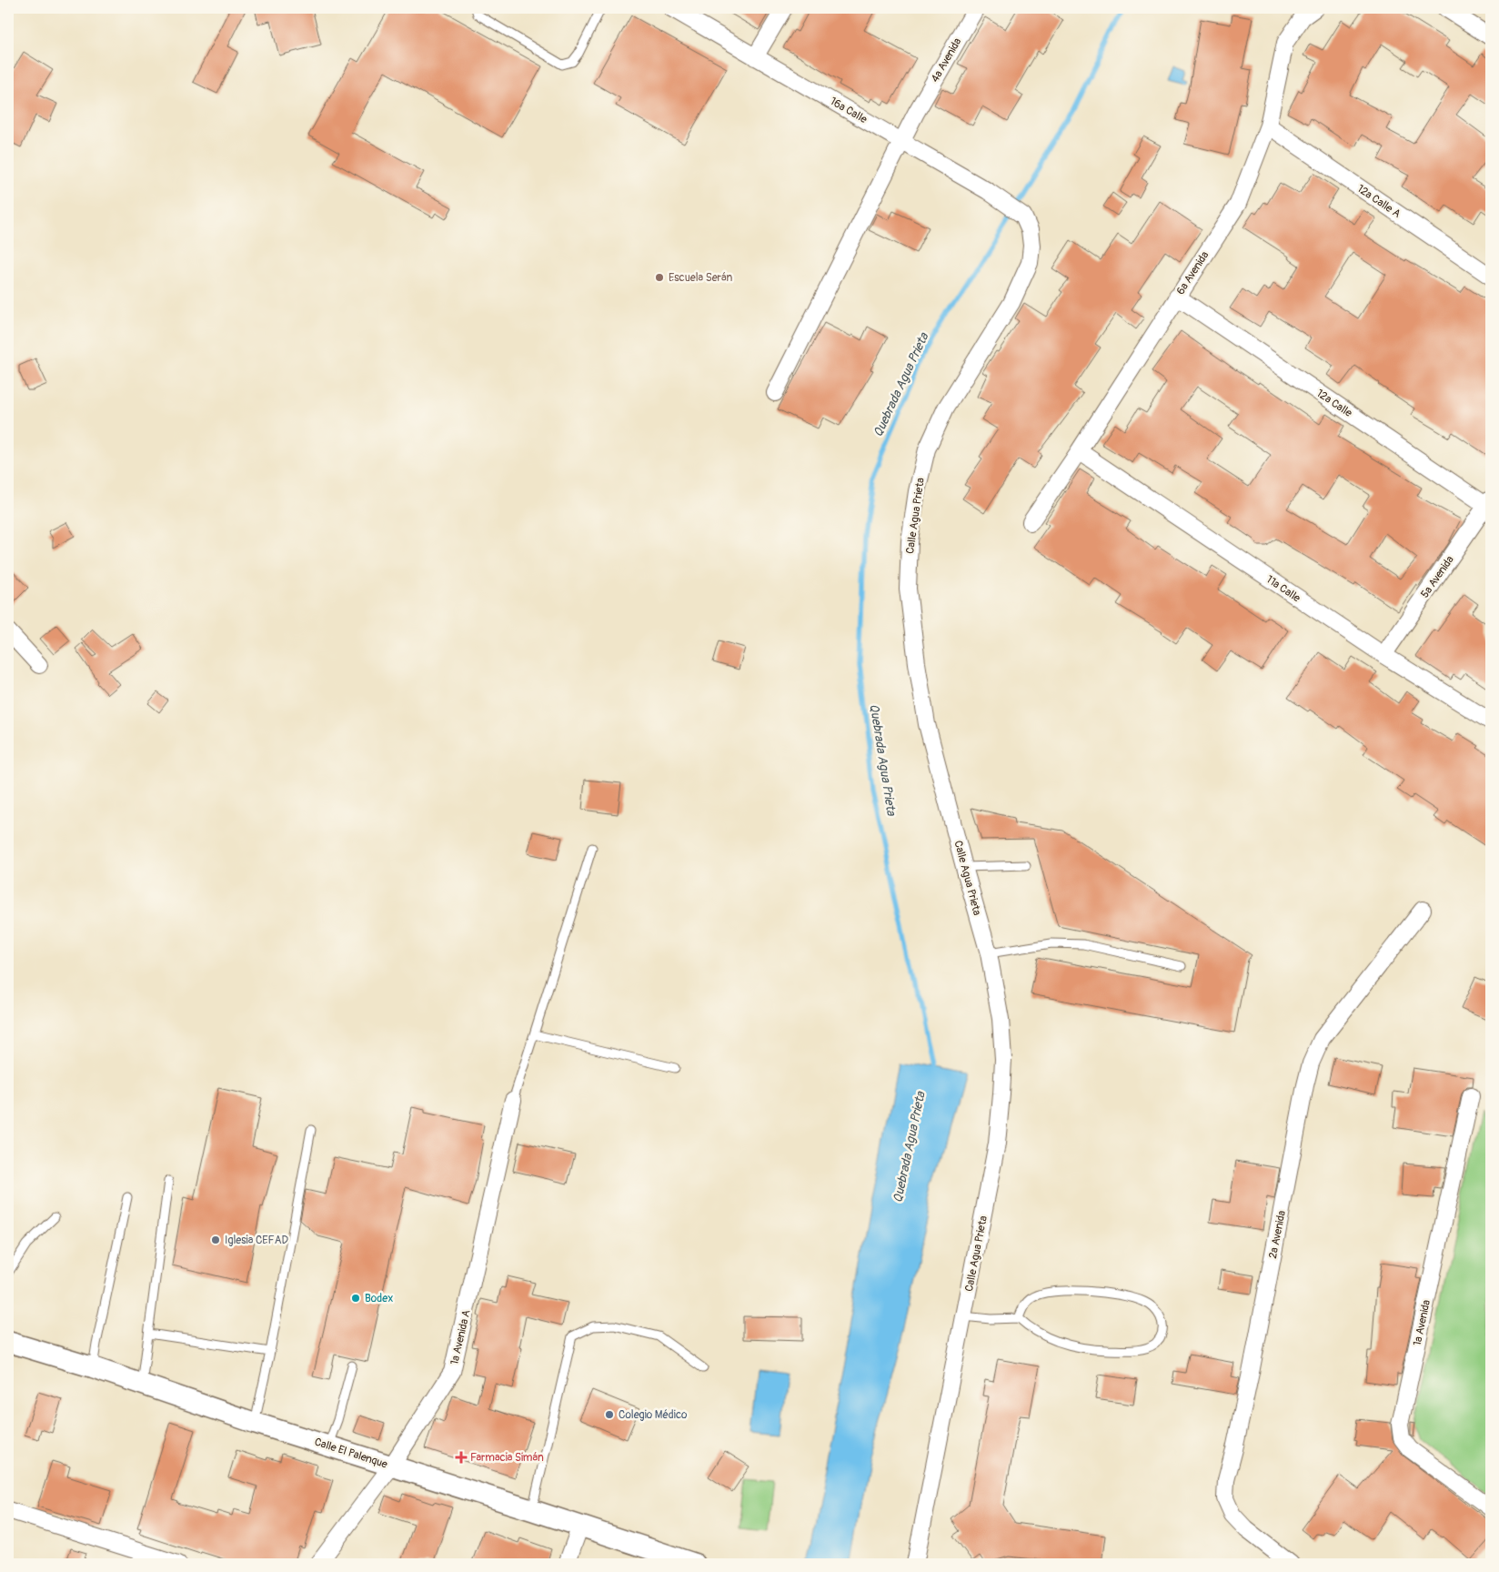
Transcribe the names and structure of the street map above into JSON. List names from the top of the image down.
{
  "streets": {
    "street": [
      "4a Avenida",
      "16a Calle",
      "12a Calle A",
      "6a Avenida",
      "12a Calle",
      "Calle Agua Prieta",
      "5a Avenida",
      "11a Calle",
      "2a Avenida",
      "1a Avenida",
      "1a Avenida A",
      "Calle El Palenque"
    ]
  },
  "crossings": [
    ["4a Avenida", "16a Calle"],
    ["16a Calle", "Calle Agua Prieta"],
    ["12a Calle A", "6a Avenida"],
    ["6a Avenida", "12a Calle"],
    ["6a Avenida", "11a Calle"],
    ["12a Calle", "5a Avenida"],
    ["5a Avenida", "11a Calle"],
    ["1a Avenida A", "Calle El Palenque"]
  ],
  "water": ["Quebrada Agua Prieta"],
  "places": {
    "other": [
      "Escuela Serán",
      "Iglesia CEFAD",
      "Bodex",
      "Colegio Médico"
    ],
    "health": ["Farmacia Simán"]
  }
}
